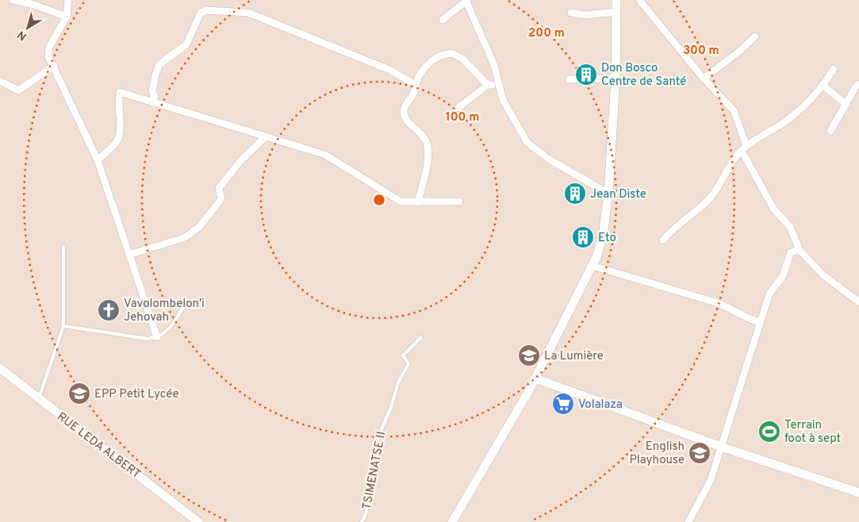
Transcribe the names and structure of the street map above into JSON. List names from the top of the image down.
{
  "streets": {
    "street": ["RUE LEDA ALBERT"],
    "lane": ["TSIMENATSE II"]
  },
  "places": {
    "building": ["Don Bosco Centre de Santé", "Jean Diste", "Eto"],
    "church": ["Vavolombelon'i Jehovah"],
    "school or university": ["La Lumière", "EPP Petit Lycée", "English Playhouse"],
    "supermarket": ["Volalaza"],
    "sports": ["Terrain foot à sept"]
  },
  "north": "bottom left",
  "rings": ["200 m", "300 m", "100 m"]
}
